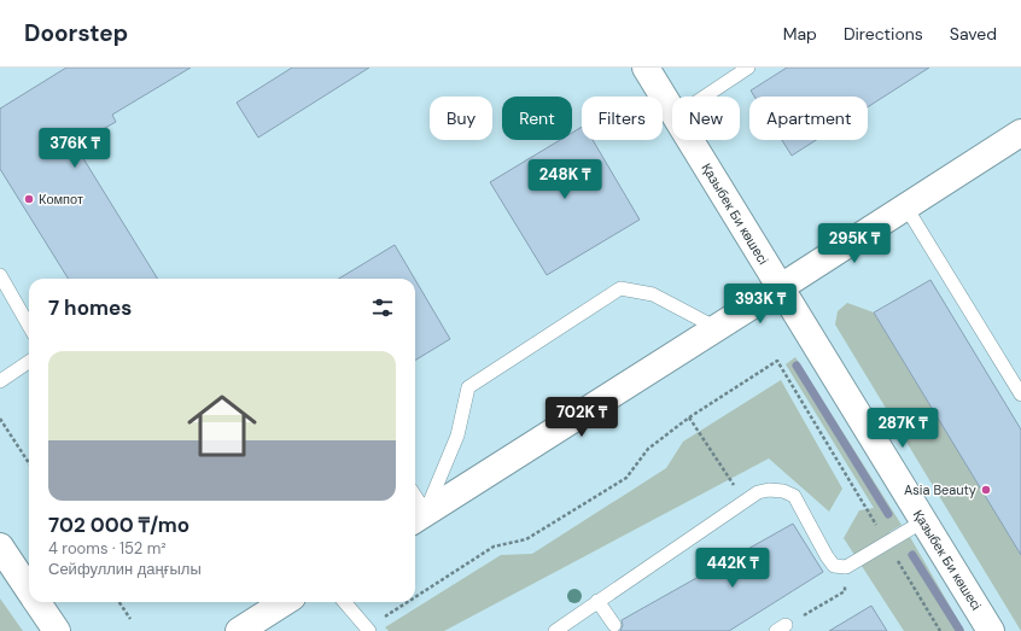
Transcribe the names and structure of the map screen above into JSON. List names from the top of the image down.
{
  "streets": {
    "main road": ["Қазыбек Би көшесі"]
  },
  "places": ["Компот", "Asia Beauty"],
  "page": {
    "header": "Doorstep",
    "nav": ["Map", "Directions", "Saved"],
    "chip": [
      "Buy",
      "Rent",
      "Filters",
      "New",
      "Apartment"
    ],
    "price": [
      "376K ₸",
      "248K ₸",
      "295K ₸",
      "393K ₸",
      "702K ₸",
      "287K ₸",
      "442K ₸"
    ],
    "heading": "7 homes",
    "list": [
      {
        "name": "702 000 ₸/mo",
        "note": "4 rooms · 152 m² · Сейфуллин даңғылы"
      }
    ]
  }
}
